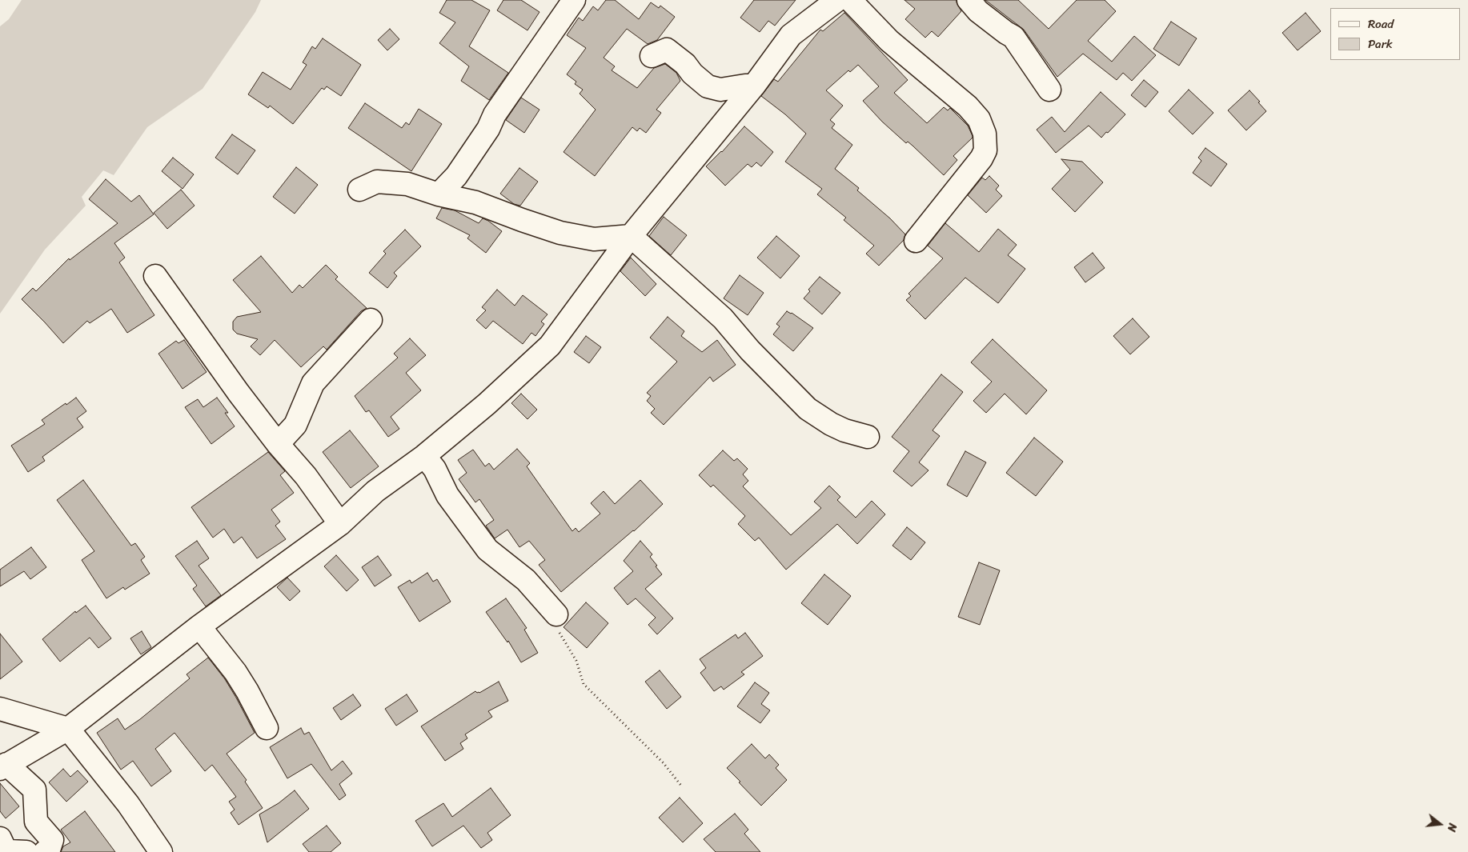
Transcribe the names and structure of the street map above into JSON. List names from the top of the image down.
{
  "legend": ["Road", "Park"],
  "north": "right"
}
